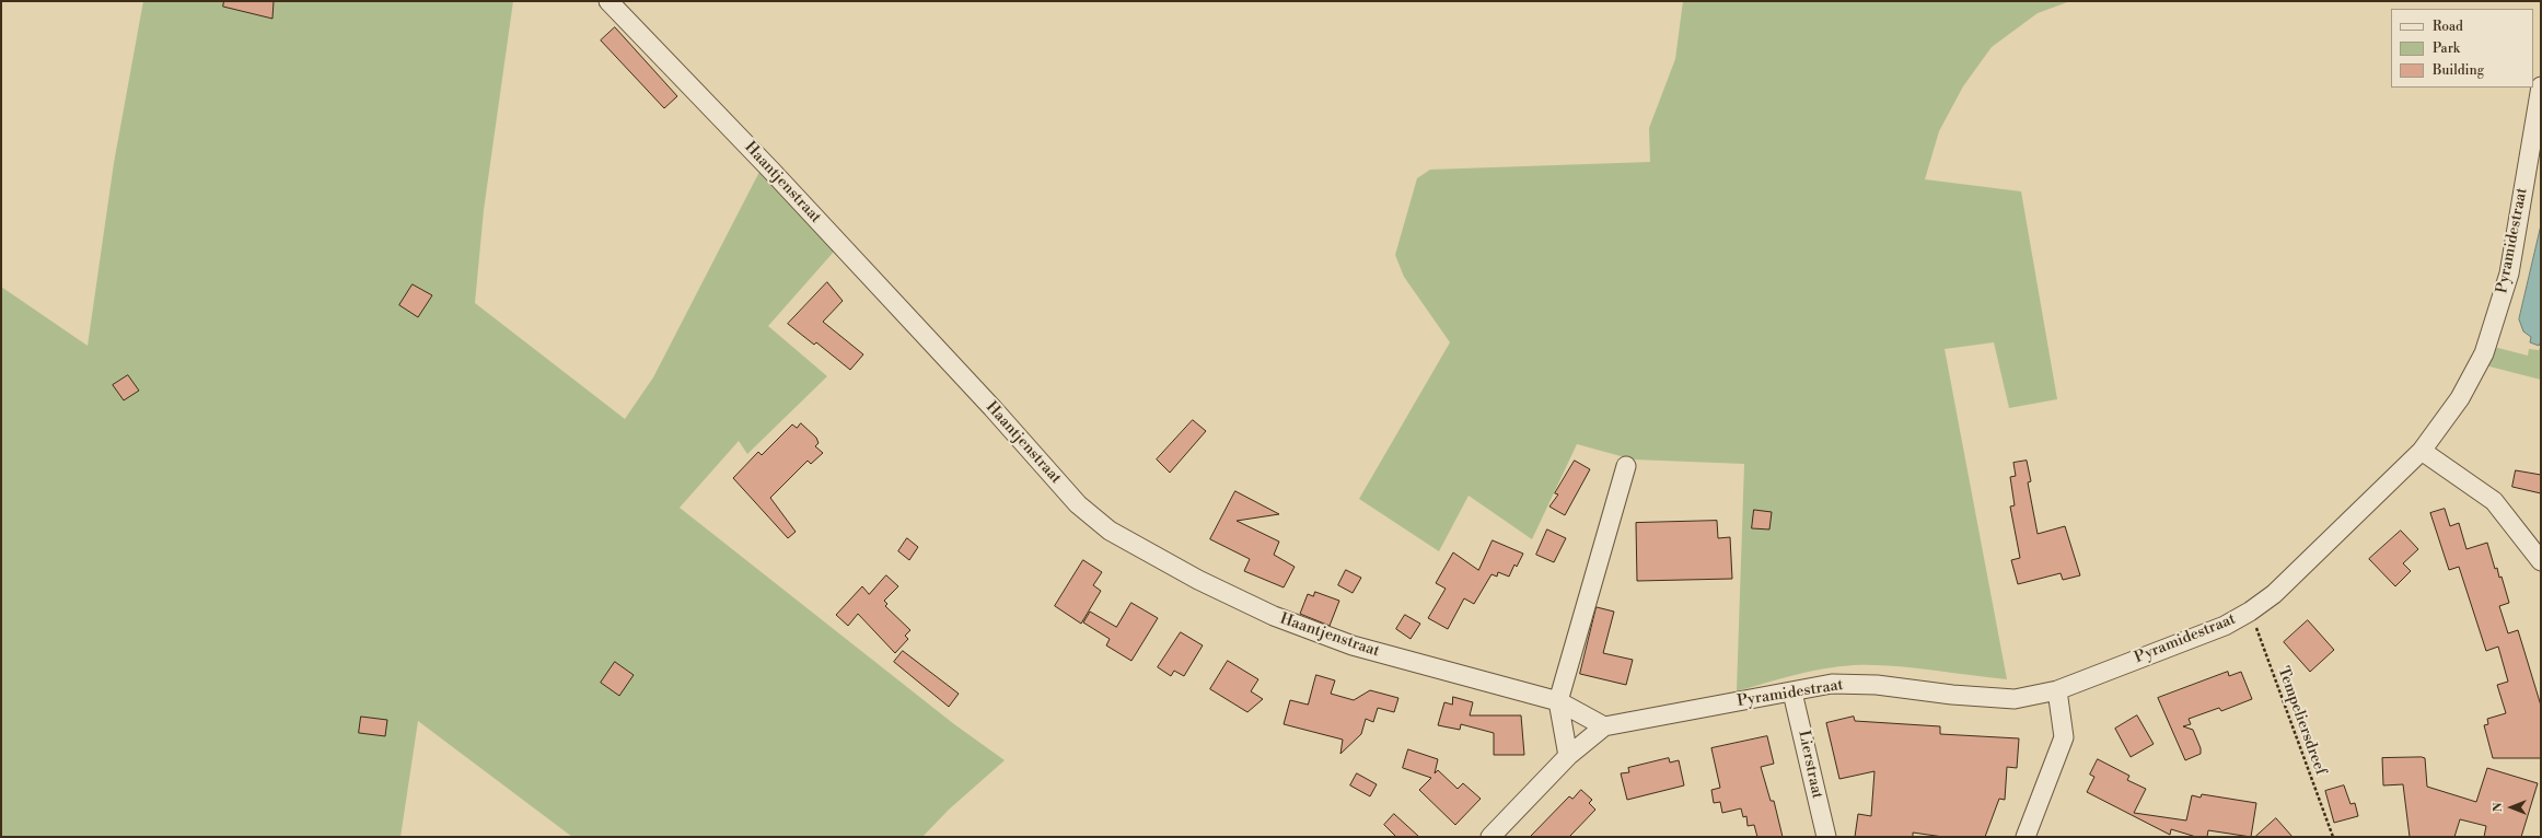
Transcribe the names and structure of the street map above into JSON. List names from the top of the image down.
{
  "streets": {
    "street": ["Haantjenstraat", "Pyramidestraat", "Lierstraat"],
    "path": ["Tempeliersdreef"]
  },
  "crossings": [
    ["Haantjenstraat", "Pyramidestraat"],
    ["Pyramidestraat", "Tempeliersdreef"],
    ["Pyramidestraat", "Lierstraat"]
  ],
  "legend": ["Road", "Park", "Building"],
  "north": "left"
}
